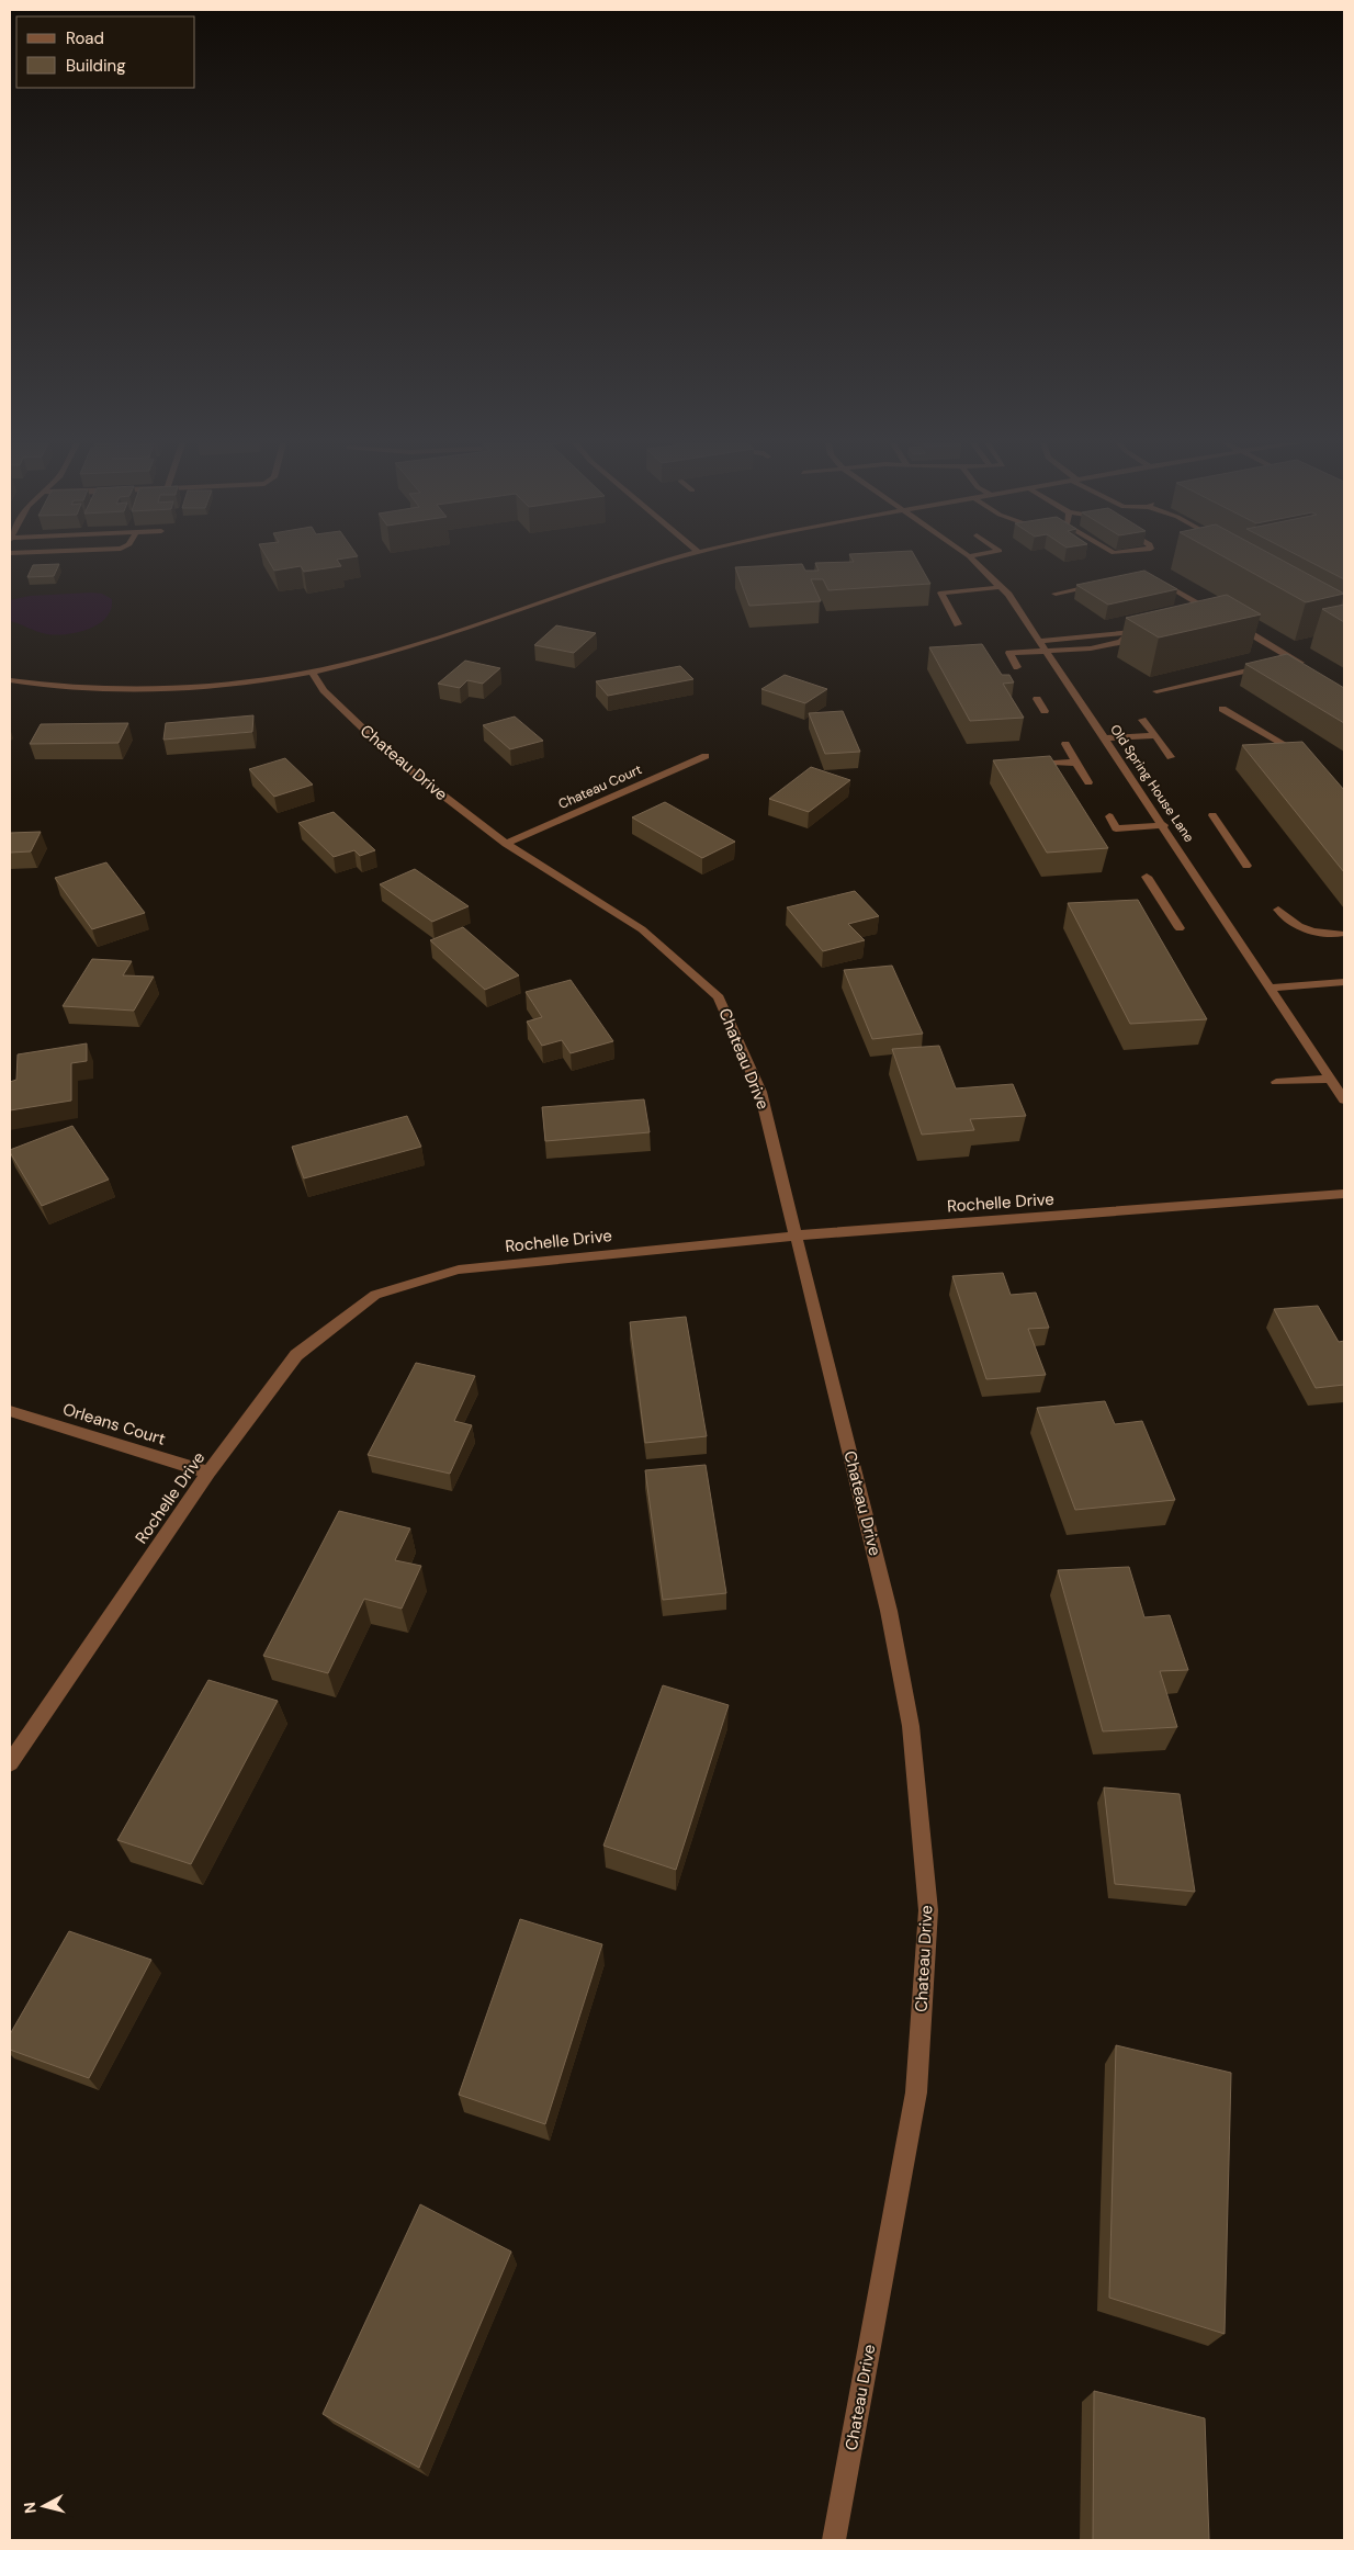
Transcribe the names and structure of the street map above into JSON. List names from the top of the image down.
{
  "streets": {
    "street": [
      "Chateau Drive",
      "Old Spring House Lane",
      "Chateau Court",
      "Rochelle Drive",
      "Orleans Court"
    ]
  },
  "crossings": [
    ["Chateau Drive", "Chateau Court"],
    ["Chateau Drive", "Rochelle Drive"],
    ["Rochelle Drive", "Orleans Court"]
  ],
  "legend": ["Road", "Building"],
  "north": "left"
}
